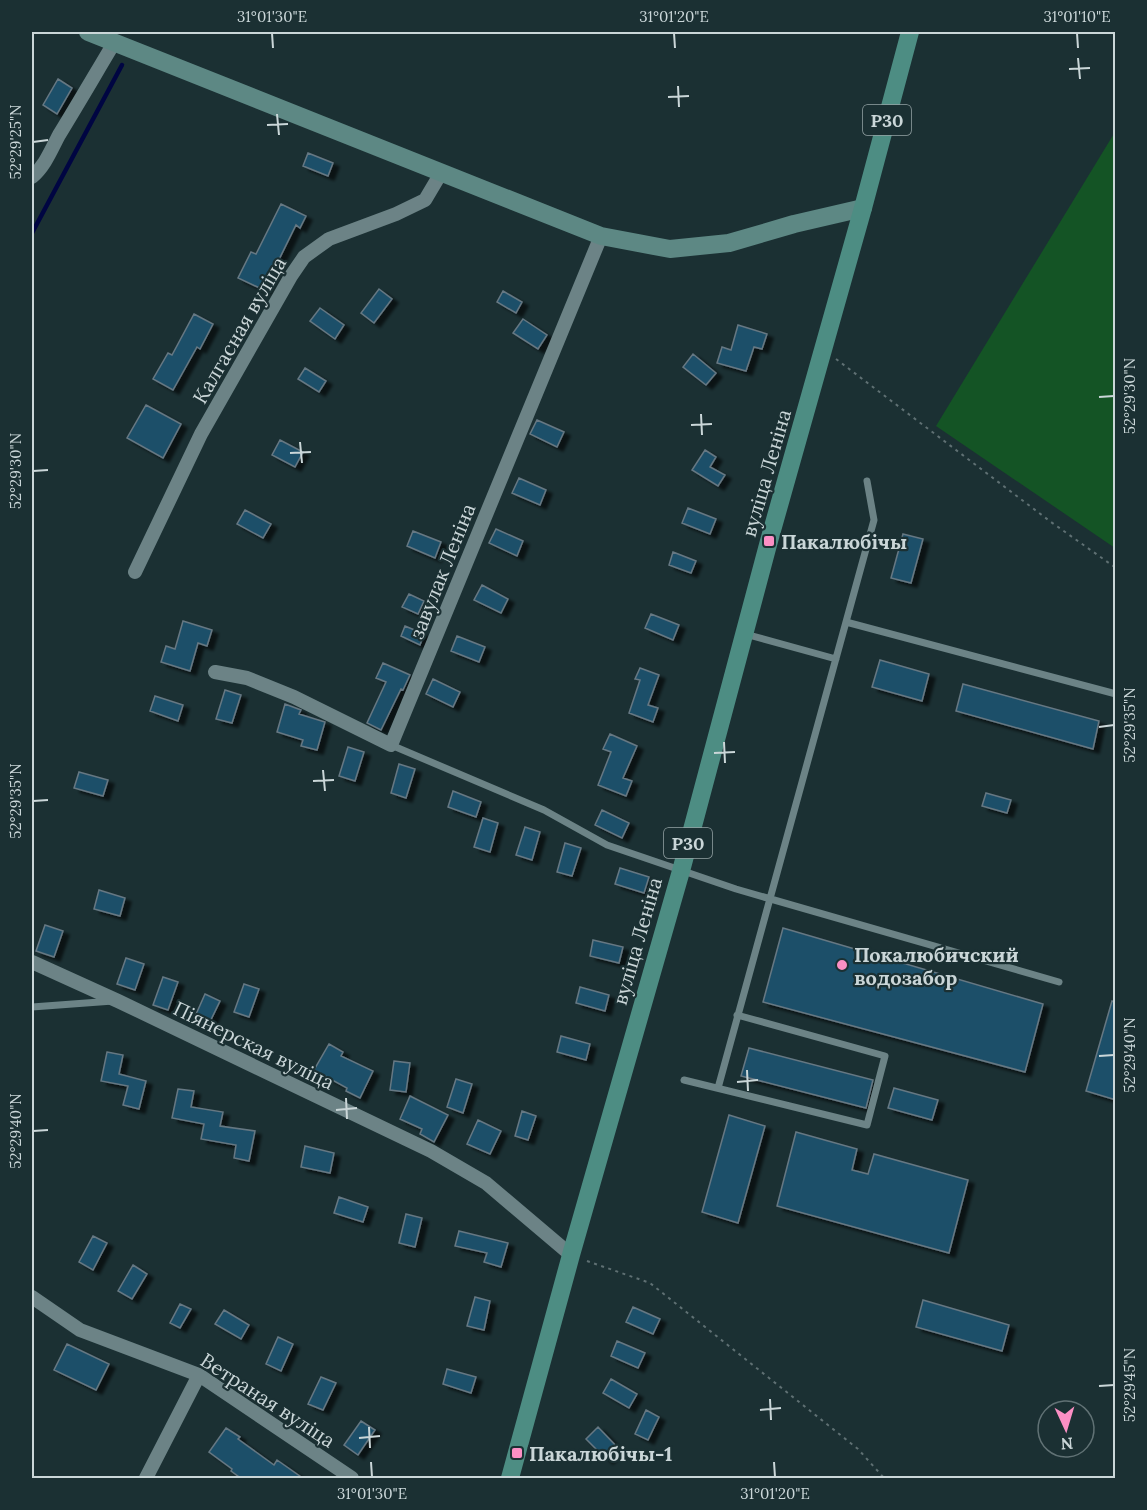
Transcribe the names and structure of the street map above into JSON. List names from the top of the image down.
{
  "streets": {
    "main road": ["Р30", "вуліца Леніна"],
    "street": [
      "Калгасная вуліца",
      "завулак Леніна",
      "Піянерская вуліца",
      "Ветраная вуліца"
    ]
  },
  "crossings": [
    ["Р30", "вуліца Леніна"],
    ["вуліца Леніна", "Піянерская вуліца"]
  ],
  "places": {
    "transit": ["Пакалюбічы", "Пакалюбічы-1"],
    "other": ["Покалюбичский водозабор"]
  },
  "north": "bottom",
  "coordinates": [
    "31°01'30\"E",
    "31°01'20\"E",
    "31°01'10\"E",
    "52°29'25\"N",
    "52°29'30\"N",
    "52°29'35\"N",
    "52°29'40\"N",
    "52°29'45\"N"
  ]
}
